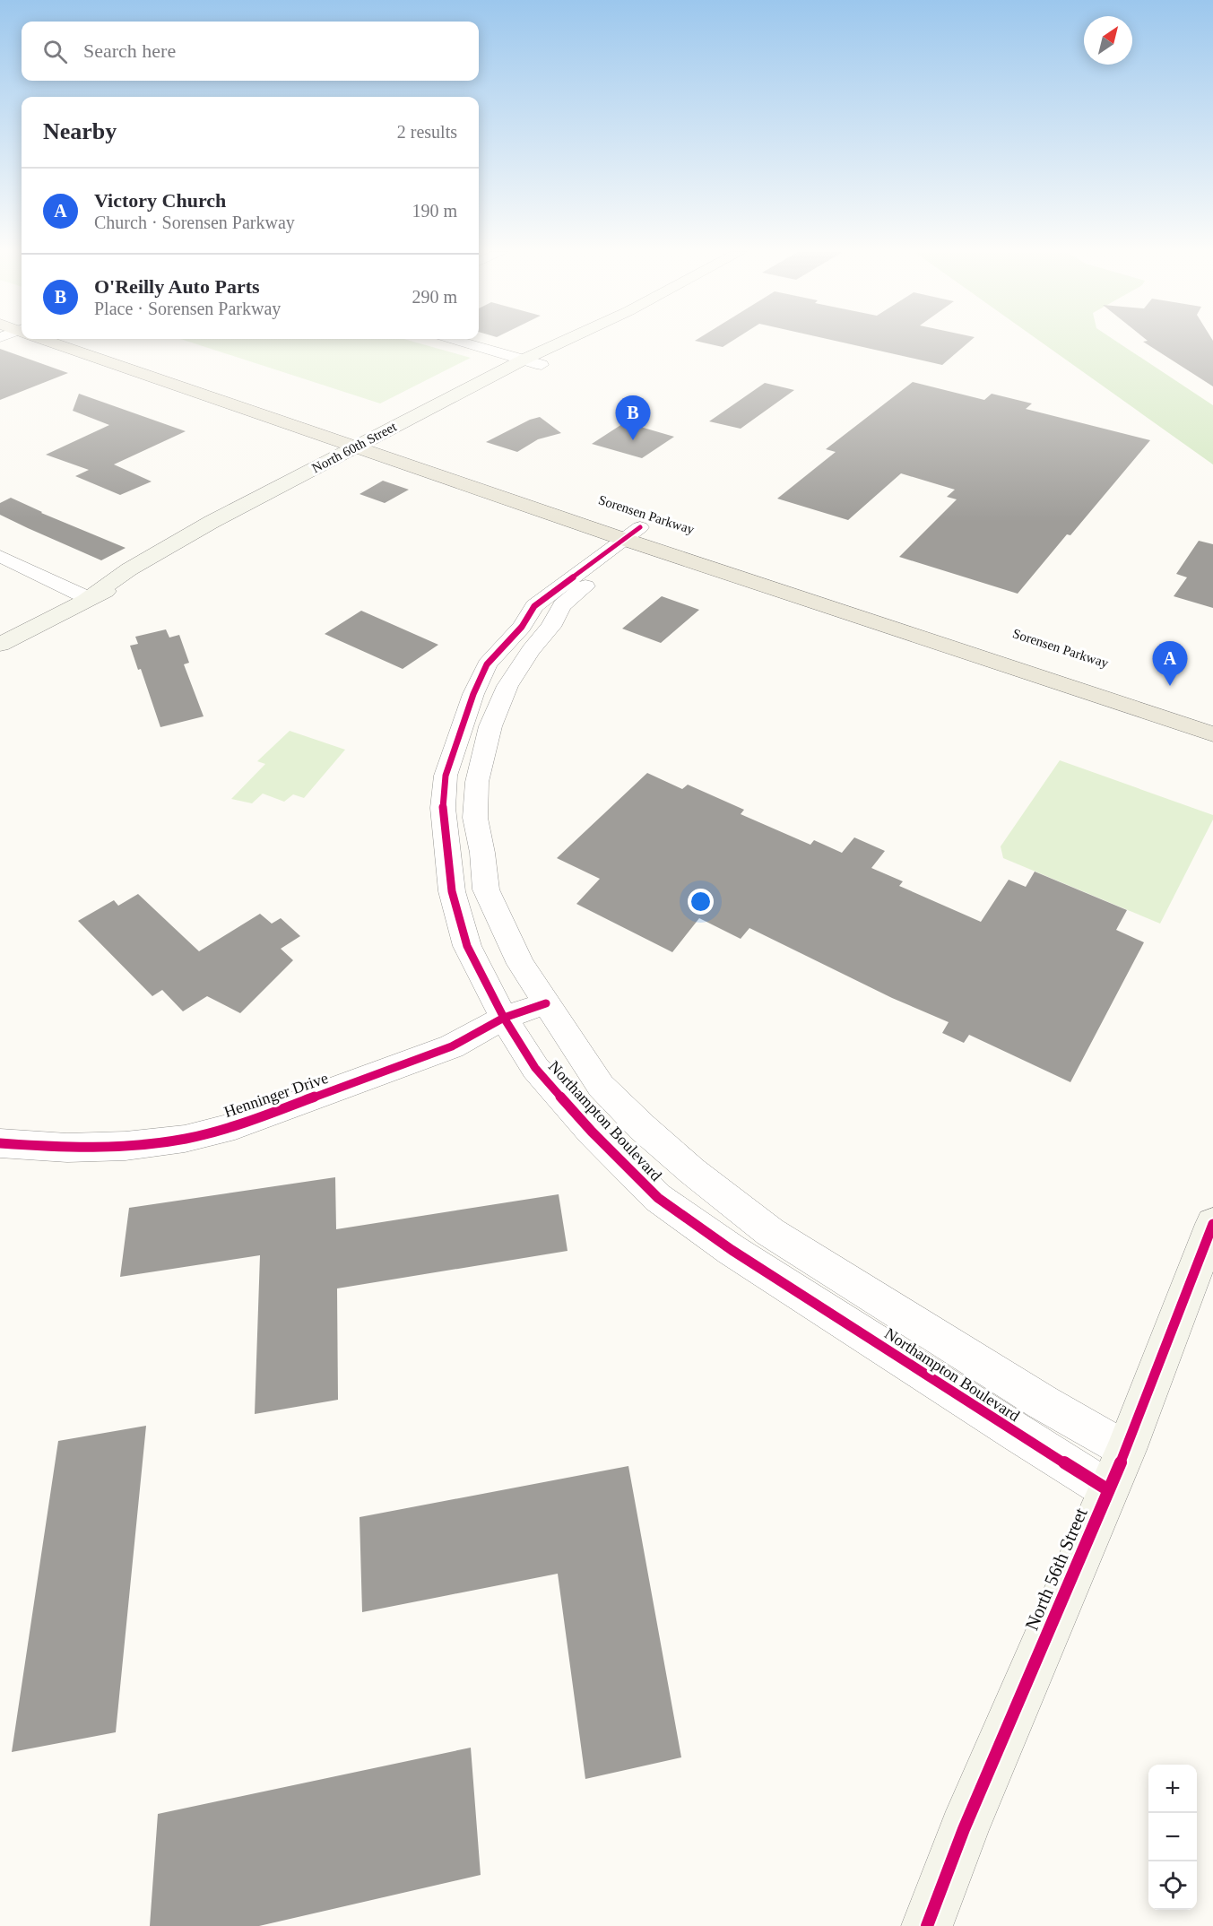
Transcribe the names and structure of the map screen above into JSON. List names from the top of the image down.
{
  "streets": {
    "main road": ["North 60th Street", "Sorensen Parkway", "North 56th Street"],
    "street": ["Henninger Drive", "Northampton Boulevard"]
  },
  "crossings": [
    ["North 60th Street", "Sorensen Parkway"],
    ["Sorensen Parkway", "Northampton Boulevard"],
    ["Henninger Drive", "Northampton Boulevard"],
    ["Northampton Boulevard", "North 56th Street"]
  ],
  "north": "top right",
  "page": {
    "search": "Search here",
    "heading": ["Nearby", "2 results"],
    "list": [
      {
        "mark": "A",
        "name": "Victory Church",
        "note": "Church · Sorensen Parkway",
        "value": "190 m"
      },
      {
        "mark": "B",
        "name": "O'Reilly Auto Parts",
        "note": "Place · Sorensen Parkway",
        "value": "290 m"
      }
    ],
    "pins": ["B", "A"],
    "map_buttons": ["+", "−"]
  }
}
